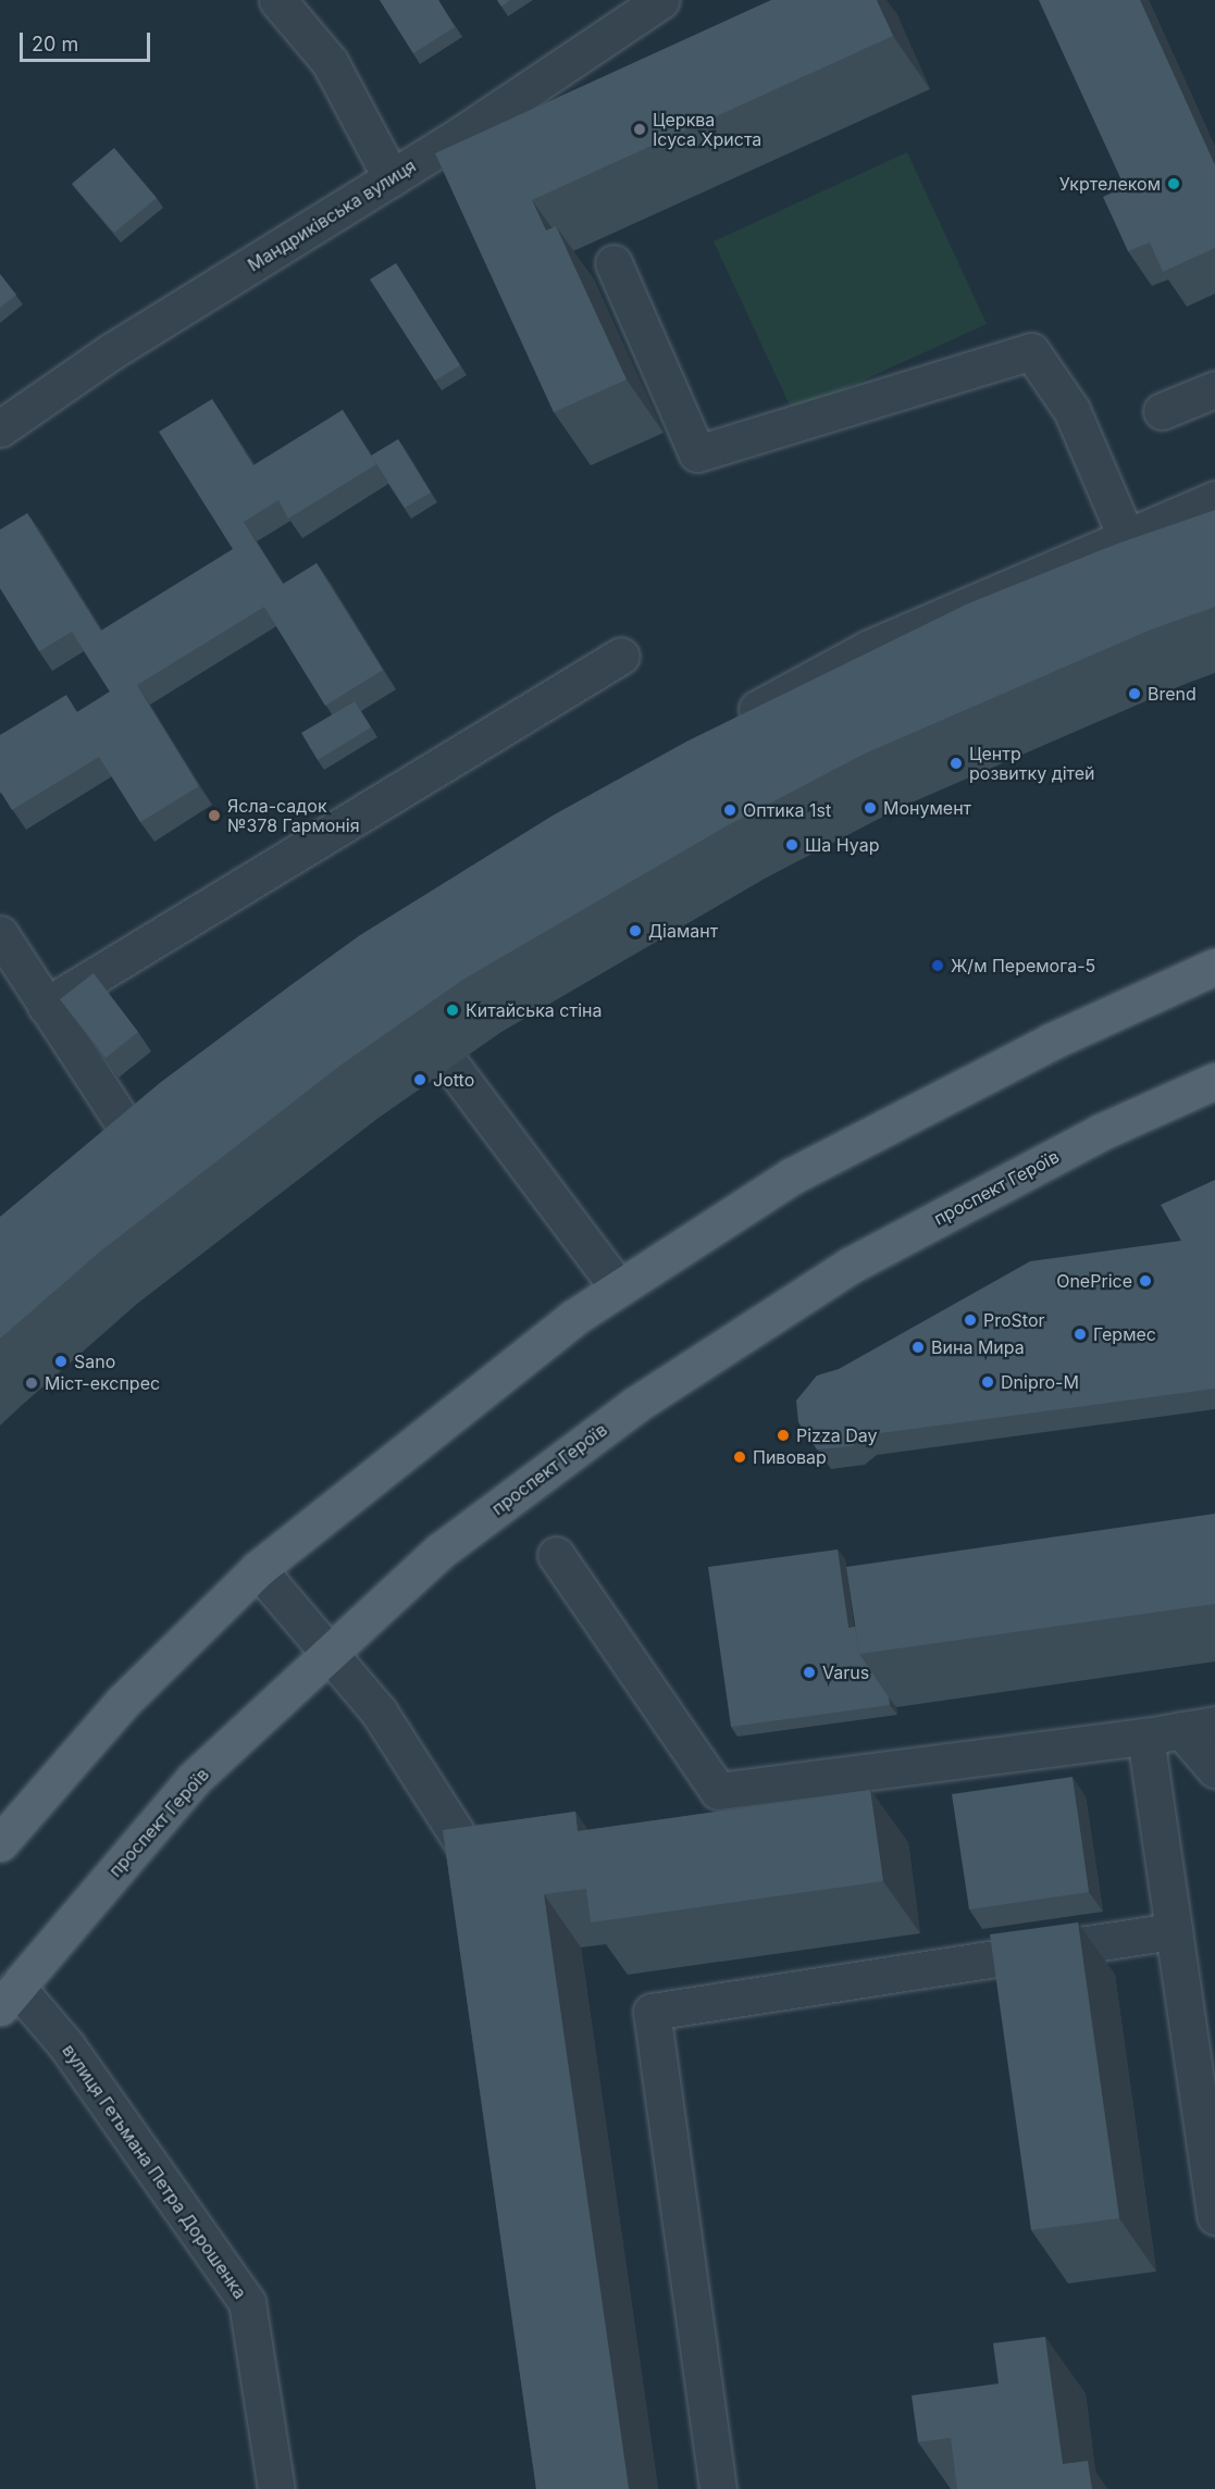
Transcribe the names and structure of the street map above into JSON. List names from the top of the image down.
{
  "streets": {
    "main road": ["проспект Героїв"],
    "street": ["Мандриківська вулиця", "вулиця Гетьмана Петра Дорошенка"]
  },
  "crossings": [
    ["проспект Героїв", "вулиця Гетьмана Петра Дорошенка"]
  ],
  "places": [
    "Церква Ісуса Христа",
    "Укртелеком",
    "Brend",
    "Центр розвитку дітей",
    "Монумент",
    "Оптика 1st",
    "Ясла-садок №378 Гармонія",
    "Ша Нуар",
    "Діамант",
    "Ж/м Перемога-5",
    "Китайська стіна",
    "Jotto",
    "OnePrice",
    "ProStor",
    "Гермес",
    "Вина Мира",
    "Sano",
    "Dnipro-M",
    "Міст-експрес",
    "Pizza Day",
    "Пивовар",
    "Varus"
  ],
  "scale_bar": "20 m"
}
